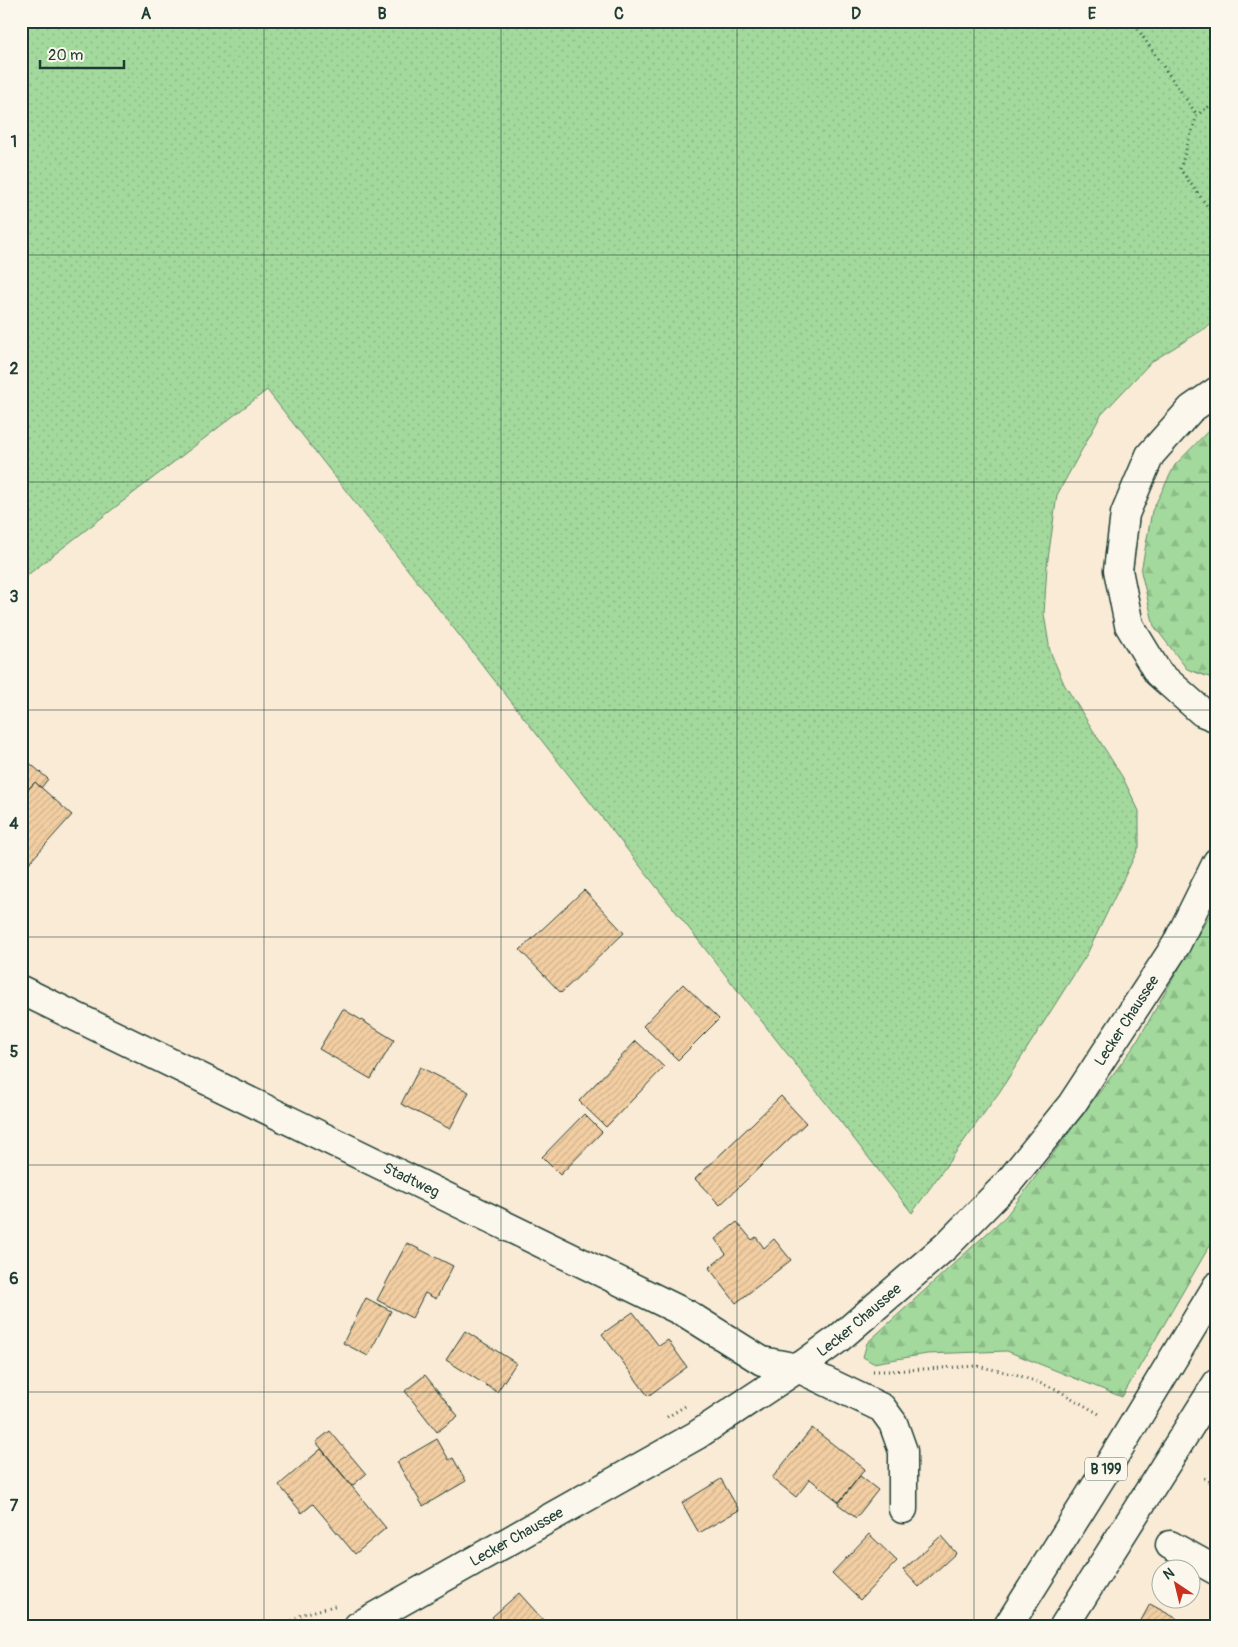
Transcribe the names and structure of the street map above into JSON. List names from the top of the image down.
{
  "streets": {
    "main road": ["Lecker Chaussee", "Stadtweg", "B 199"]
  },
  "crossings": [
    ["Lecker Chaussee", "Stadtweg"]
  ],
  "scale_bar": "20 m",
  "north": "top left",
  "grid": {
    "columns": [
      "A",
      "B",
      "C",
      "D",
      "E"
    ],
    "rows": [
      "1",
      "2",
      "3",
      "4",
      "5",
      "6",
      "7"
    ]
  }
}
